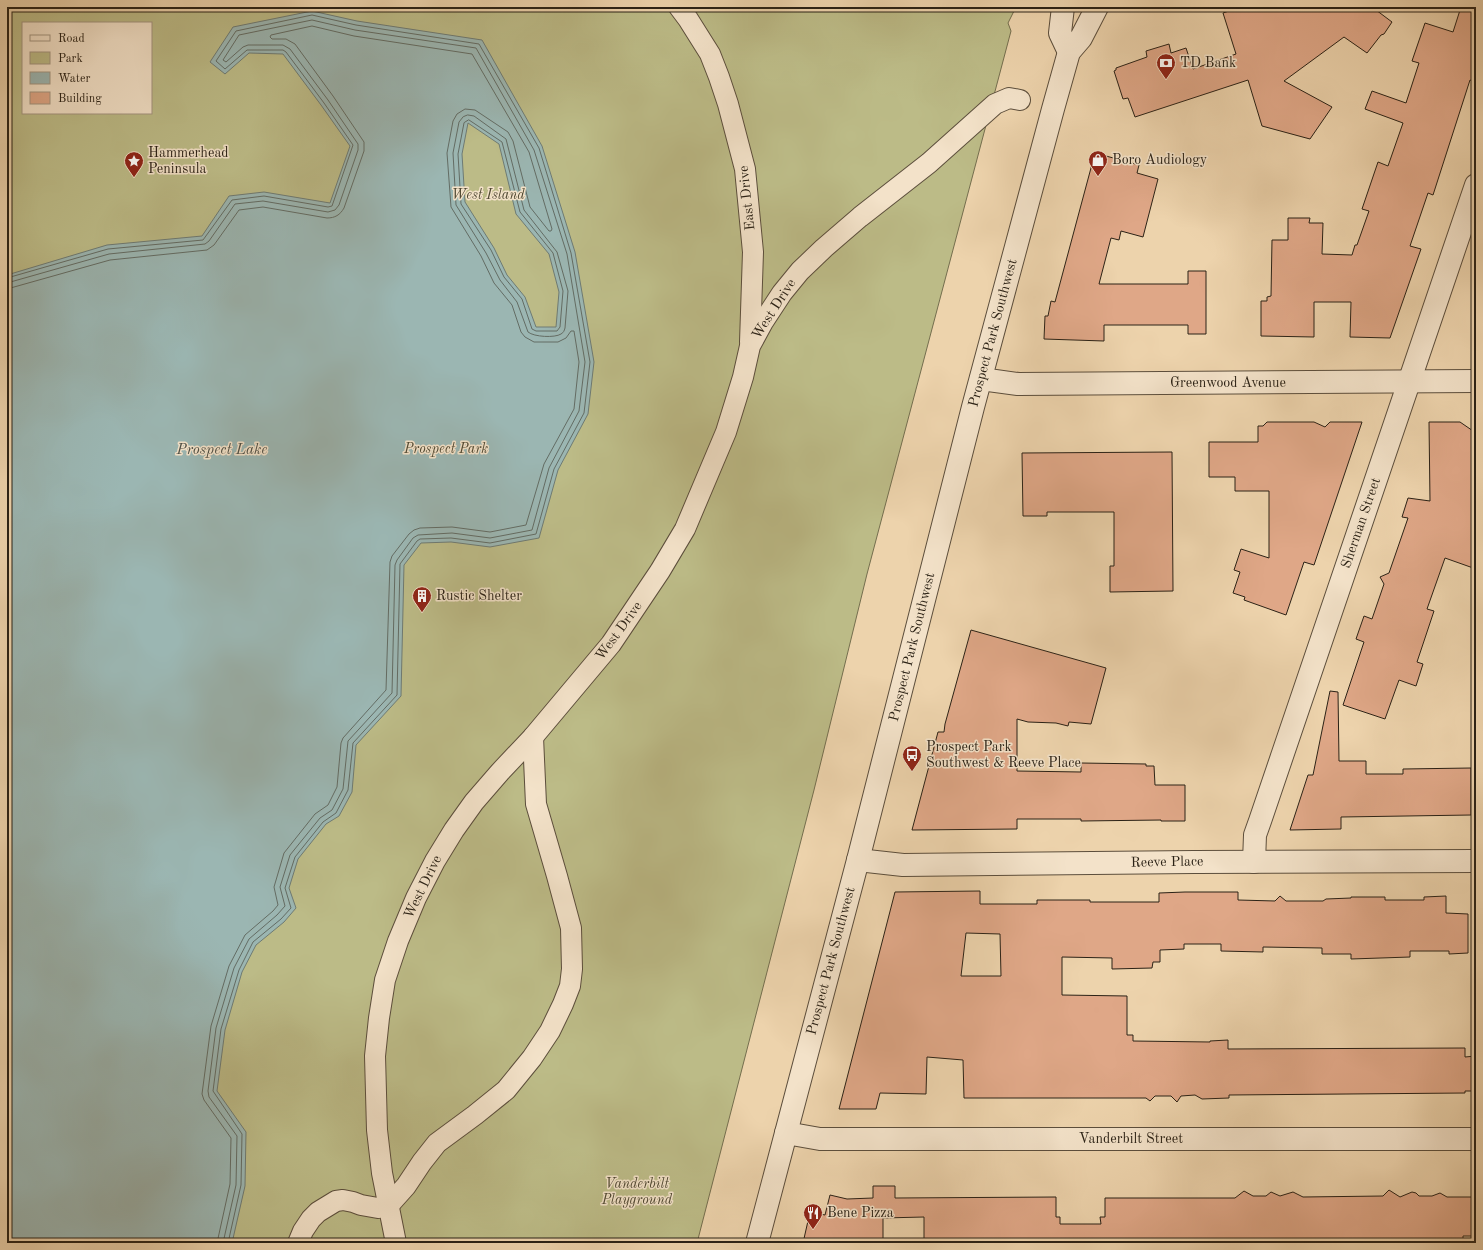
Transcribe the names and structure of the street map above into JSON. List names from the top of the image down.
{
  "streets": {
    "street": [
      "East Drive",
      "West Drive",
      "Prospect Park Southwest",
      "Greenwood Avenue",
      "Sherman Street",
      "Reeve Place",
      "Vanderbilt Street"
    ]
  },
  "crossings": [
    ["East Drive", "West Drive"],
    ["Prospect Park Southwest", "Greenwood Avenue"],
    ["Prospect Park Southwest", "Reeve Place"],
    ["Prospect Park Southwest", "Vanderbilt Street"],
    ["Greenwood Avenue", "Sherman Street"],
    ["Sherman Street", "Reeve Place"]
  ],
  "water": ["Prospect Lake"],
  "parks": ["West Island", "Prospect Park", "Vanderbilt Playground"],
  "places": {
    "bank": ["TD Bank"],
    "shop": ["Boro Audiology"],
    "place": ["Hammerhead Peninsula"],
    "building": ["Rustic Shelter"],
    "bus stop": ["Prospect Park Southwest & Reeve Place"],
    "restaurant": ["Bene Pizza"]
  },
  "legend": [
    "Road",
    "Park",
    "Water",
    "Building"
  ]
}
